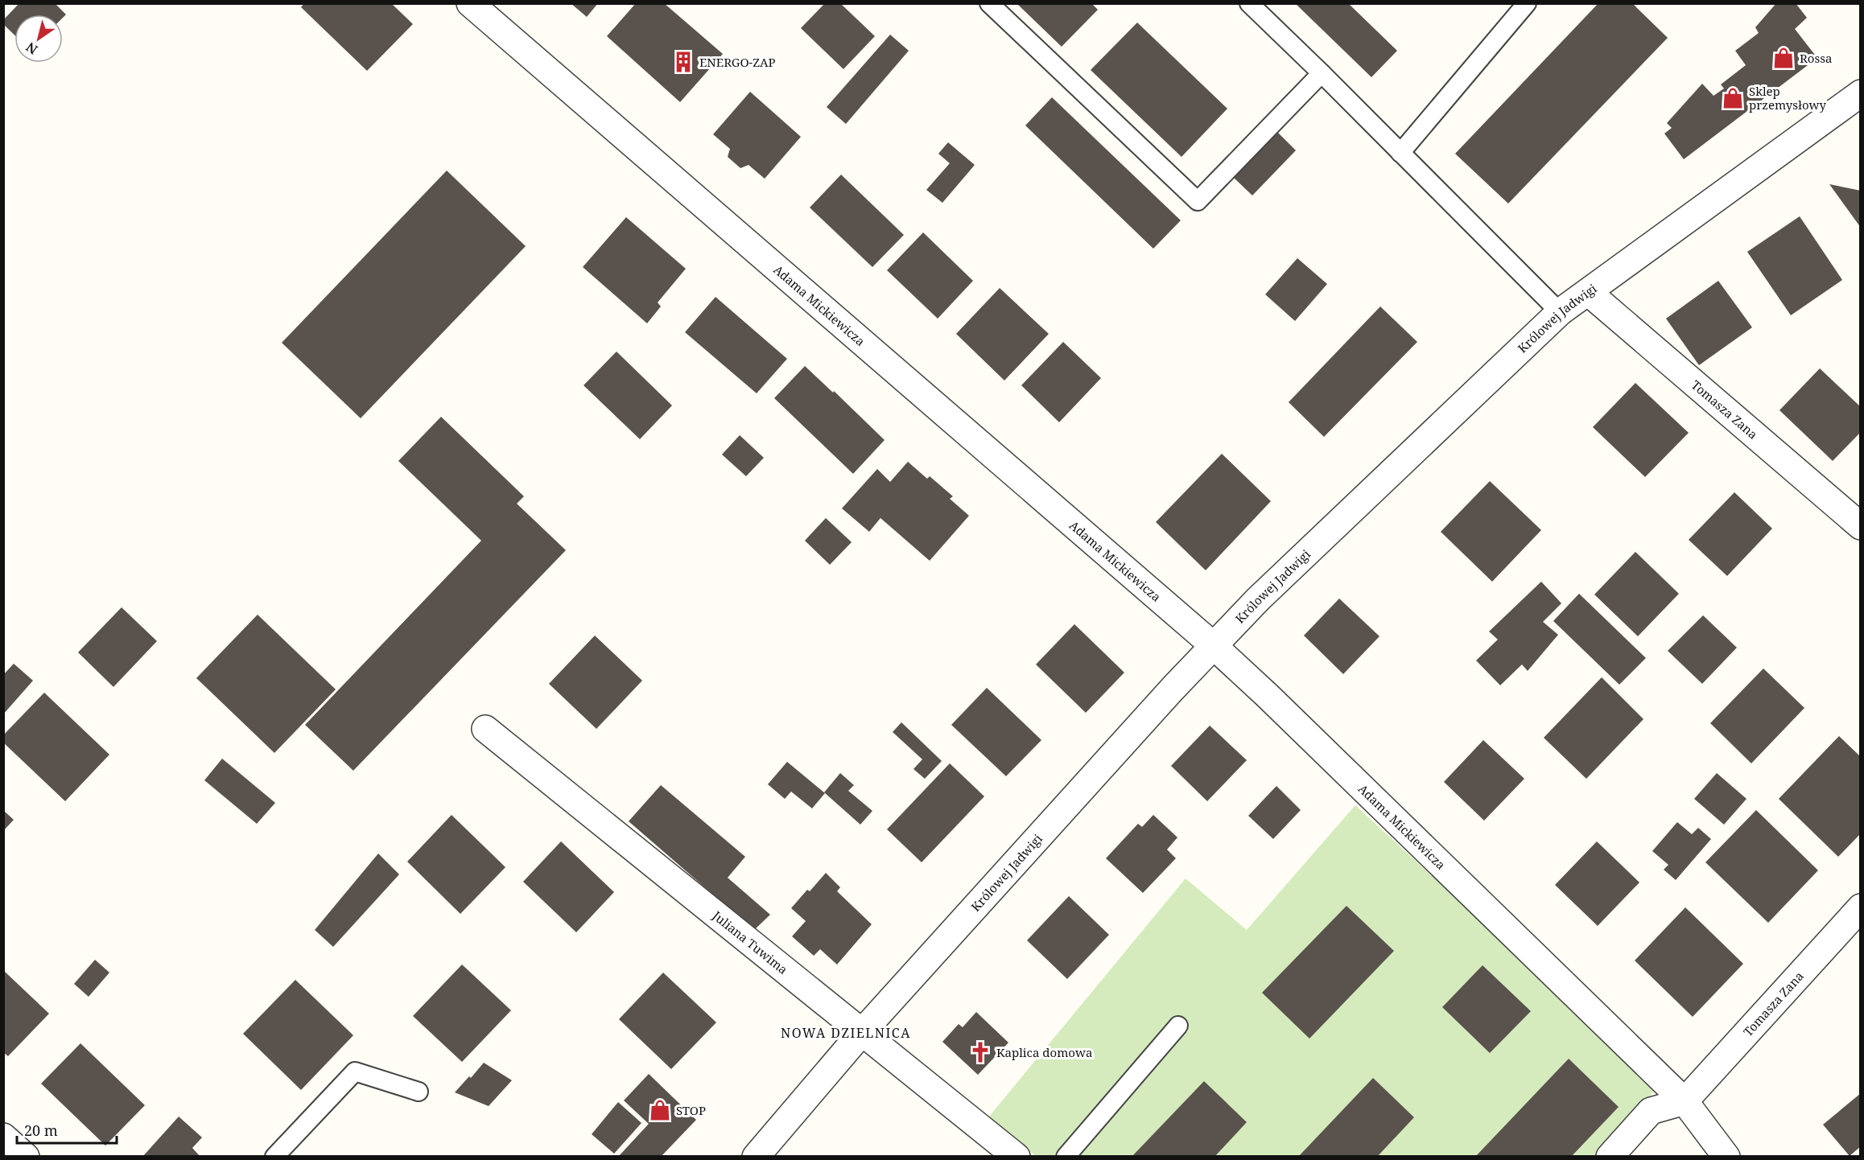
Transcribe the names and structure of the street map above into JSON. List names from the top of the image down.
{
  "streets": {
    "street": [
      "Adama Mickiewicza",
      "Królowej Jadwigi",
      "Tomasza Zana",
      "Juliana Tuwima"
    ]
  },
  "crossings": [
    ["Adama Mickiewicza", "Królowej Jadwigi"],
    ["Adama Mickiewicza", "Tomasza Zana"],
    ["Królowej Jadwigi", "Tomasza Zana"],
    ["Królowej Jadwigi", "Juliana Tuwima"]
  ],
  "districts": ["NOWA DZIELNICA"],
  "places": {
    "shop": ["Rossa", "Sklep przemysłowy", "STOP"],
    "building": ["ENERGO-ZAP"],
    "church": ["Kaplica domowa"]
  },
  "scale_bar": "20 m",
  "north": "bottom left"
}
